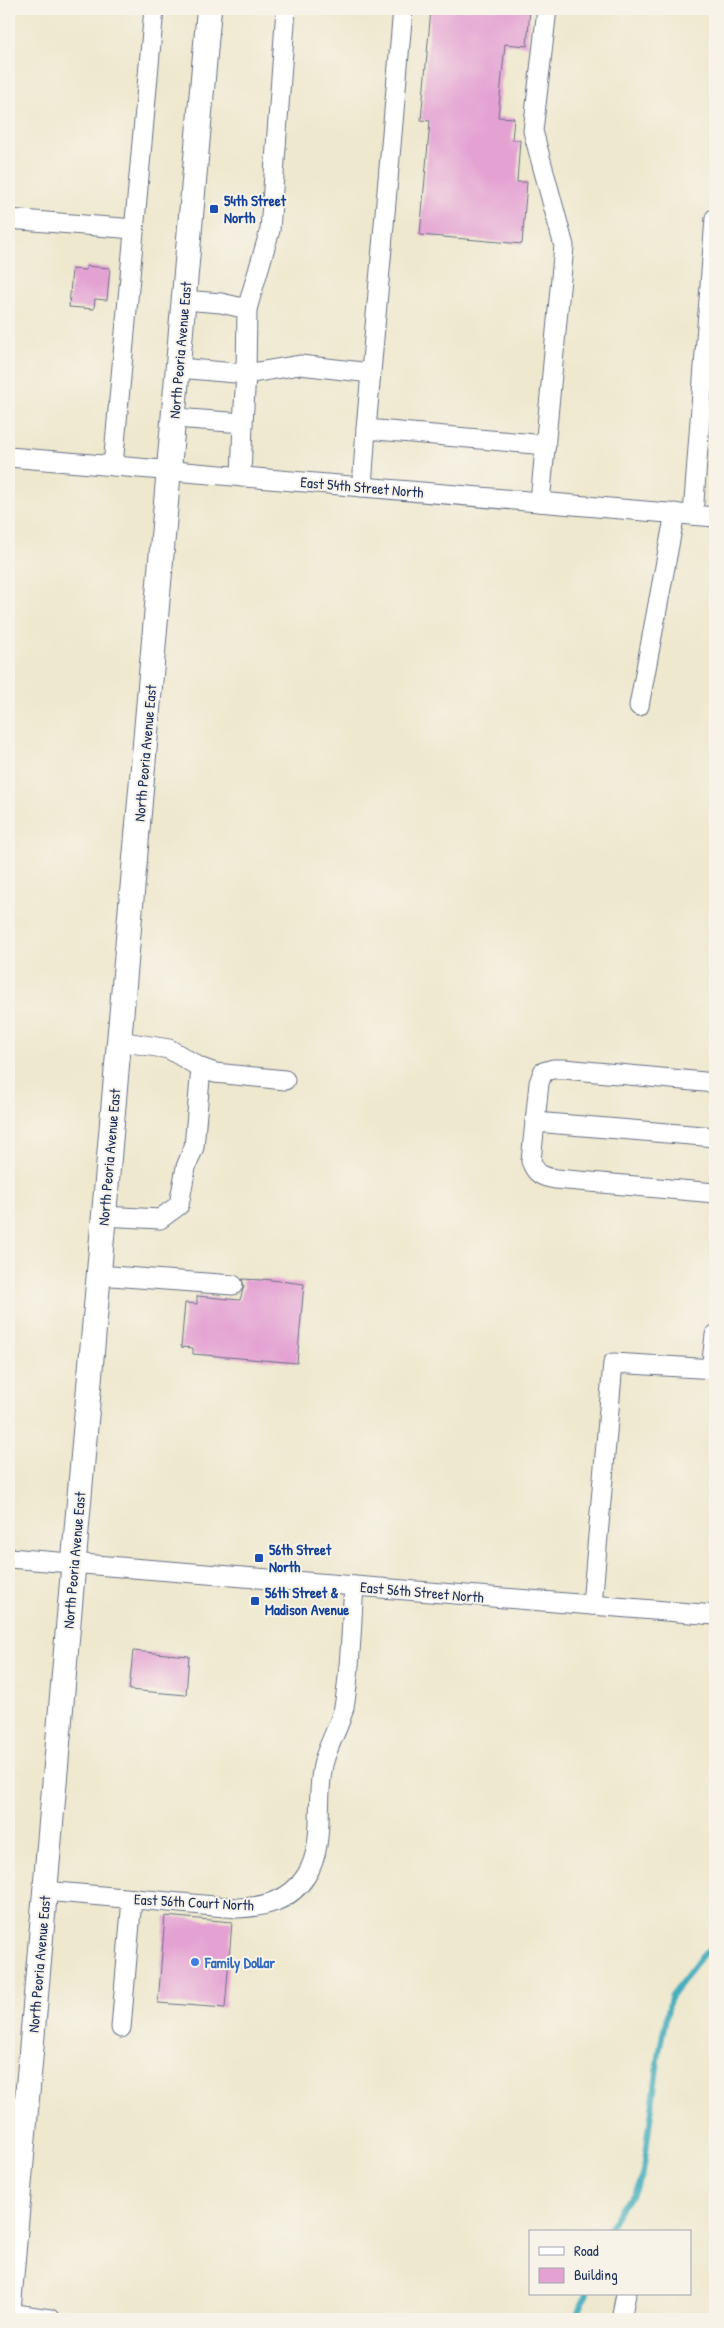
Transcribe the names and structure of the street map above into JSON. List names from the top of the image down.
{
  "streets": {
    "main road": ["North Peoria Avenue East"],
    "street": ["East 54th Street North", "East 56th Street North", "East 56th Court North"]
  },
  "crossings": [
    ["North Peoria Avenue East", "East 54th Street North"],
    ["North Peoria Avenue East", "East 56th Street North"],
    ["North Peoria Avenue East", "East 56th Court North"],
    ["East 56th Street North", "East 56th Court North"]
  ],
  "places": {
    "transit": ["54th Street North", "56th Street North", "56th Street & Madison Avenue"],
    "other": ["Family Dollar"]
  },
  "legend": ["Road", "Building"]
}
